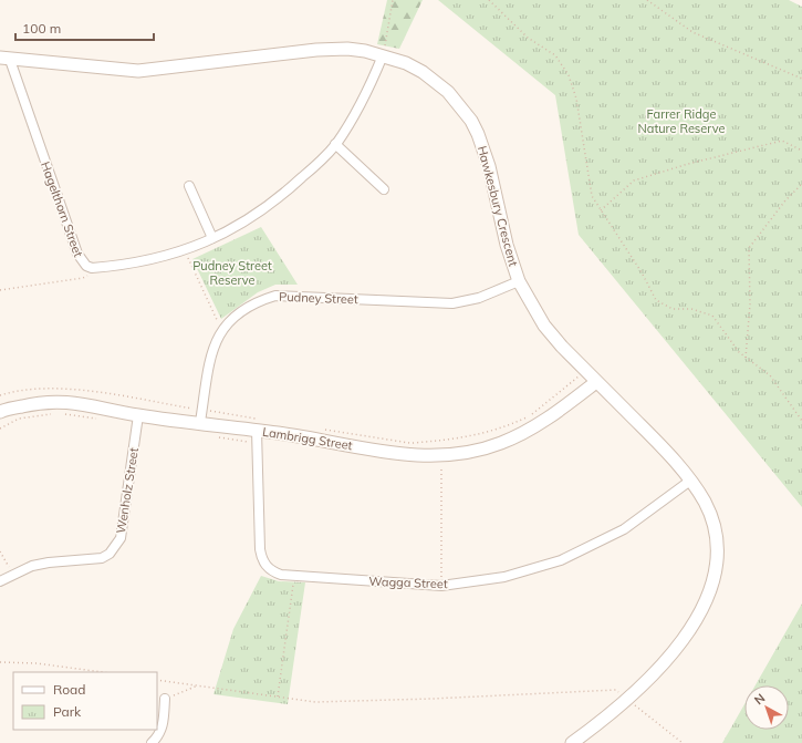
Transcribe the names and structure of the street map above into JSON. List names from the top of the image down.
{
  "streets": {
    "street": [
      "Hawkesbury Crescent",
      "Hagelthorn Street",
      "Pudney Street",
      "Lambrigg Street",
      "Wenholz Street",
      "Wagga Street"
    ]
  },
  "crossings": [
    ["Hawkesbury Crescent", "Hagelthorn Street"],
    ["Hawkesbury Crescent", "Pudney Street"],
    ["Hawkesbury Crescent", "Lambrigg Street"],
    ["Hawkesbury Crescent", "Wagga Street"],
    ["Pudney Street", "Lambrigg Street"],
    ["Lambrigg Street", "Wenholz Street"],
    ["Lambrigg Street", "Wagga Street"]
  ],
  "parks": ["Farrer Ridge Nature Reserve", "Pudney Street Reserve"],
  "legend": ["Road", "Park"],
  "scale_bar": "100 m",
  "north": "top left"
}
